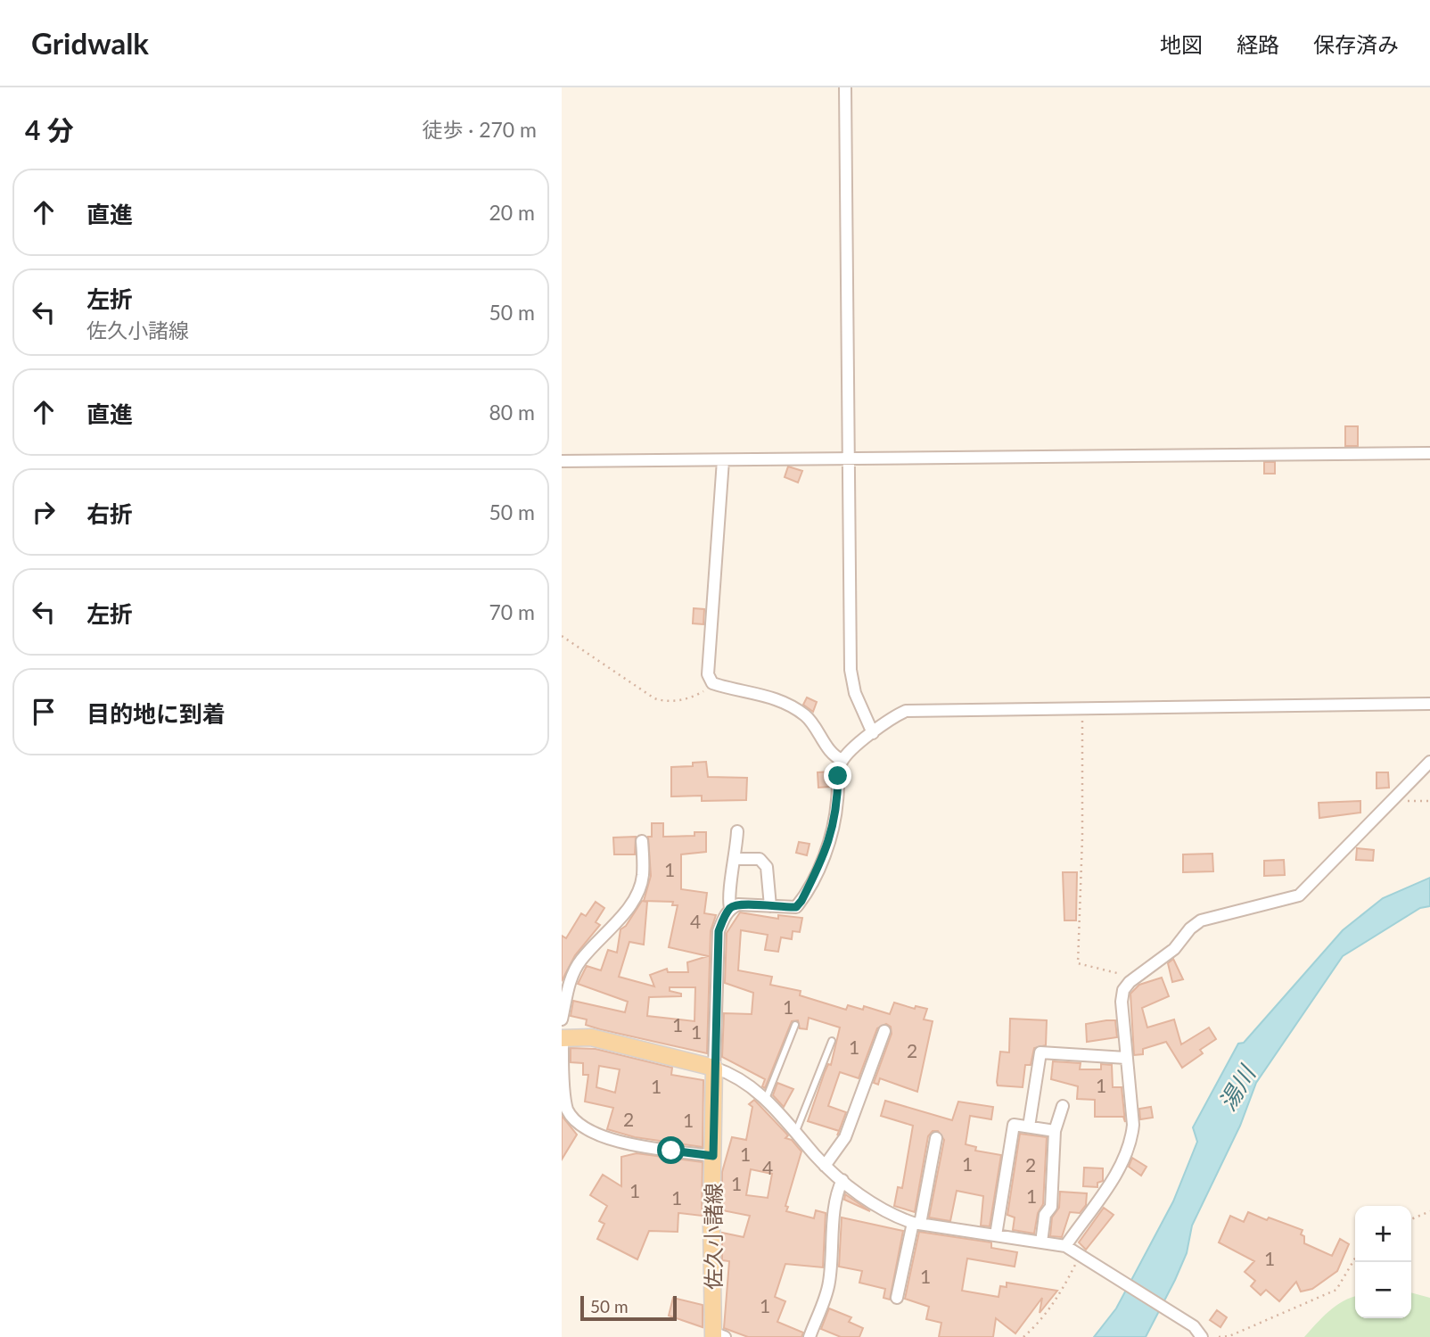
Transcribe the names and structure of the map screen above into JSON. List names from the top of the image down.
{
  "streets": {
    "main road": ["佐久小諸線"]
  },
  "water": ["湯川"],
  "house_numbers": [
    "1",
    "4",
    "1",
    "1",
    "1",
    "1",
    "2",
    "1",
    "1",
    "2",
    "1",
    "1",
    "1",
    "2",
    "4",
    "1",
    "1",
    "1",
    "1",
    "1",
    "1",
    "1"
  ],
  "scale_bar": "50 m",
  "page": {
    "header": "Gridwalk",
    "nav": ["地図", "経路", "保存済み"],
    "heading": ["4 分", "徒歩 · 270 m"],
    "list": [
      ["直進", "20 m"],
      ["左折", "佐久小諸線", "50 m"],
      ["直進", "80 m"],
      ["右折", "50 m"],
      ["左折", "70 m"],
      "目的地に到着"
    ],
    "map_buttons": ["+", "−"],
    "scale": "50 m"
  }
}
